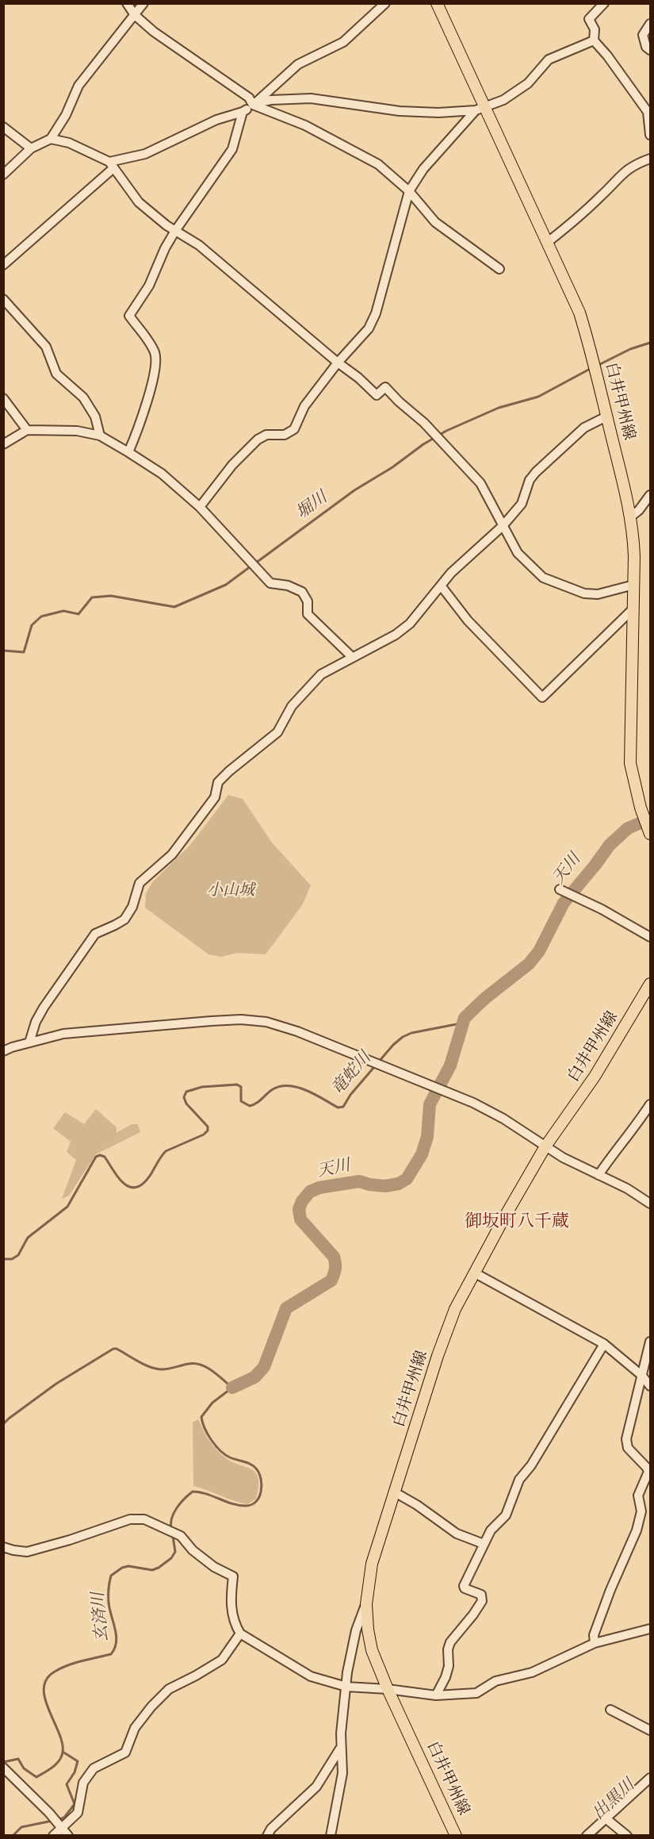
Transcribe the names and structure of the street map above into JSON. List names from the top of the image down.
{
  "streets": {
    "main road": ["白井甲州線"]
  },
  "districts": ["御坂町八千蔵"],
  "water": [
    "堀川",
    "天川",
    "竜蛇川",
    "玄済川",
    "出黒川"
  ],
  "parks": ["小山城"]
}
